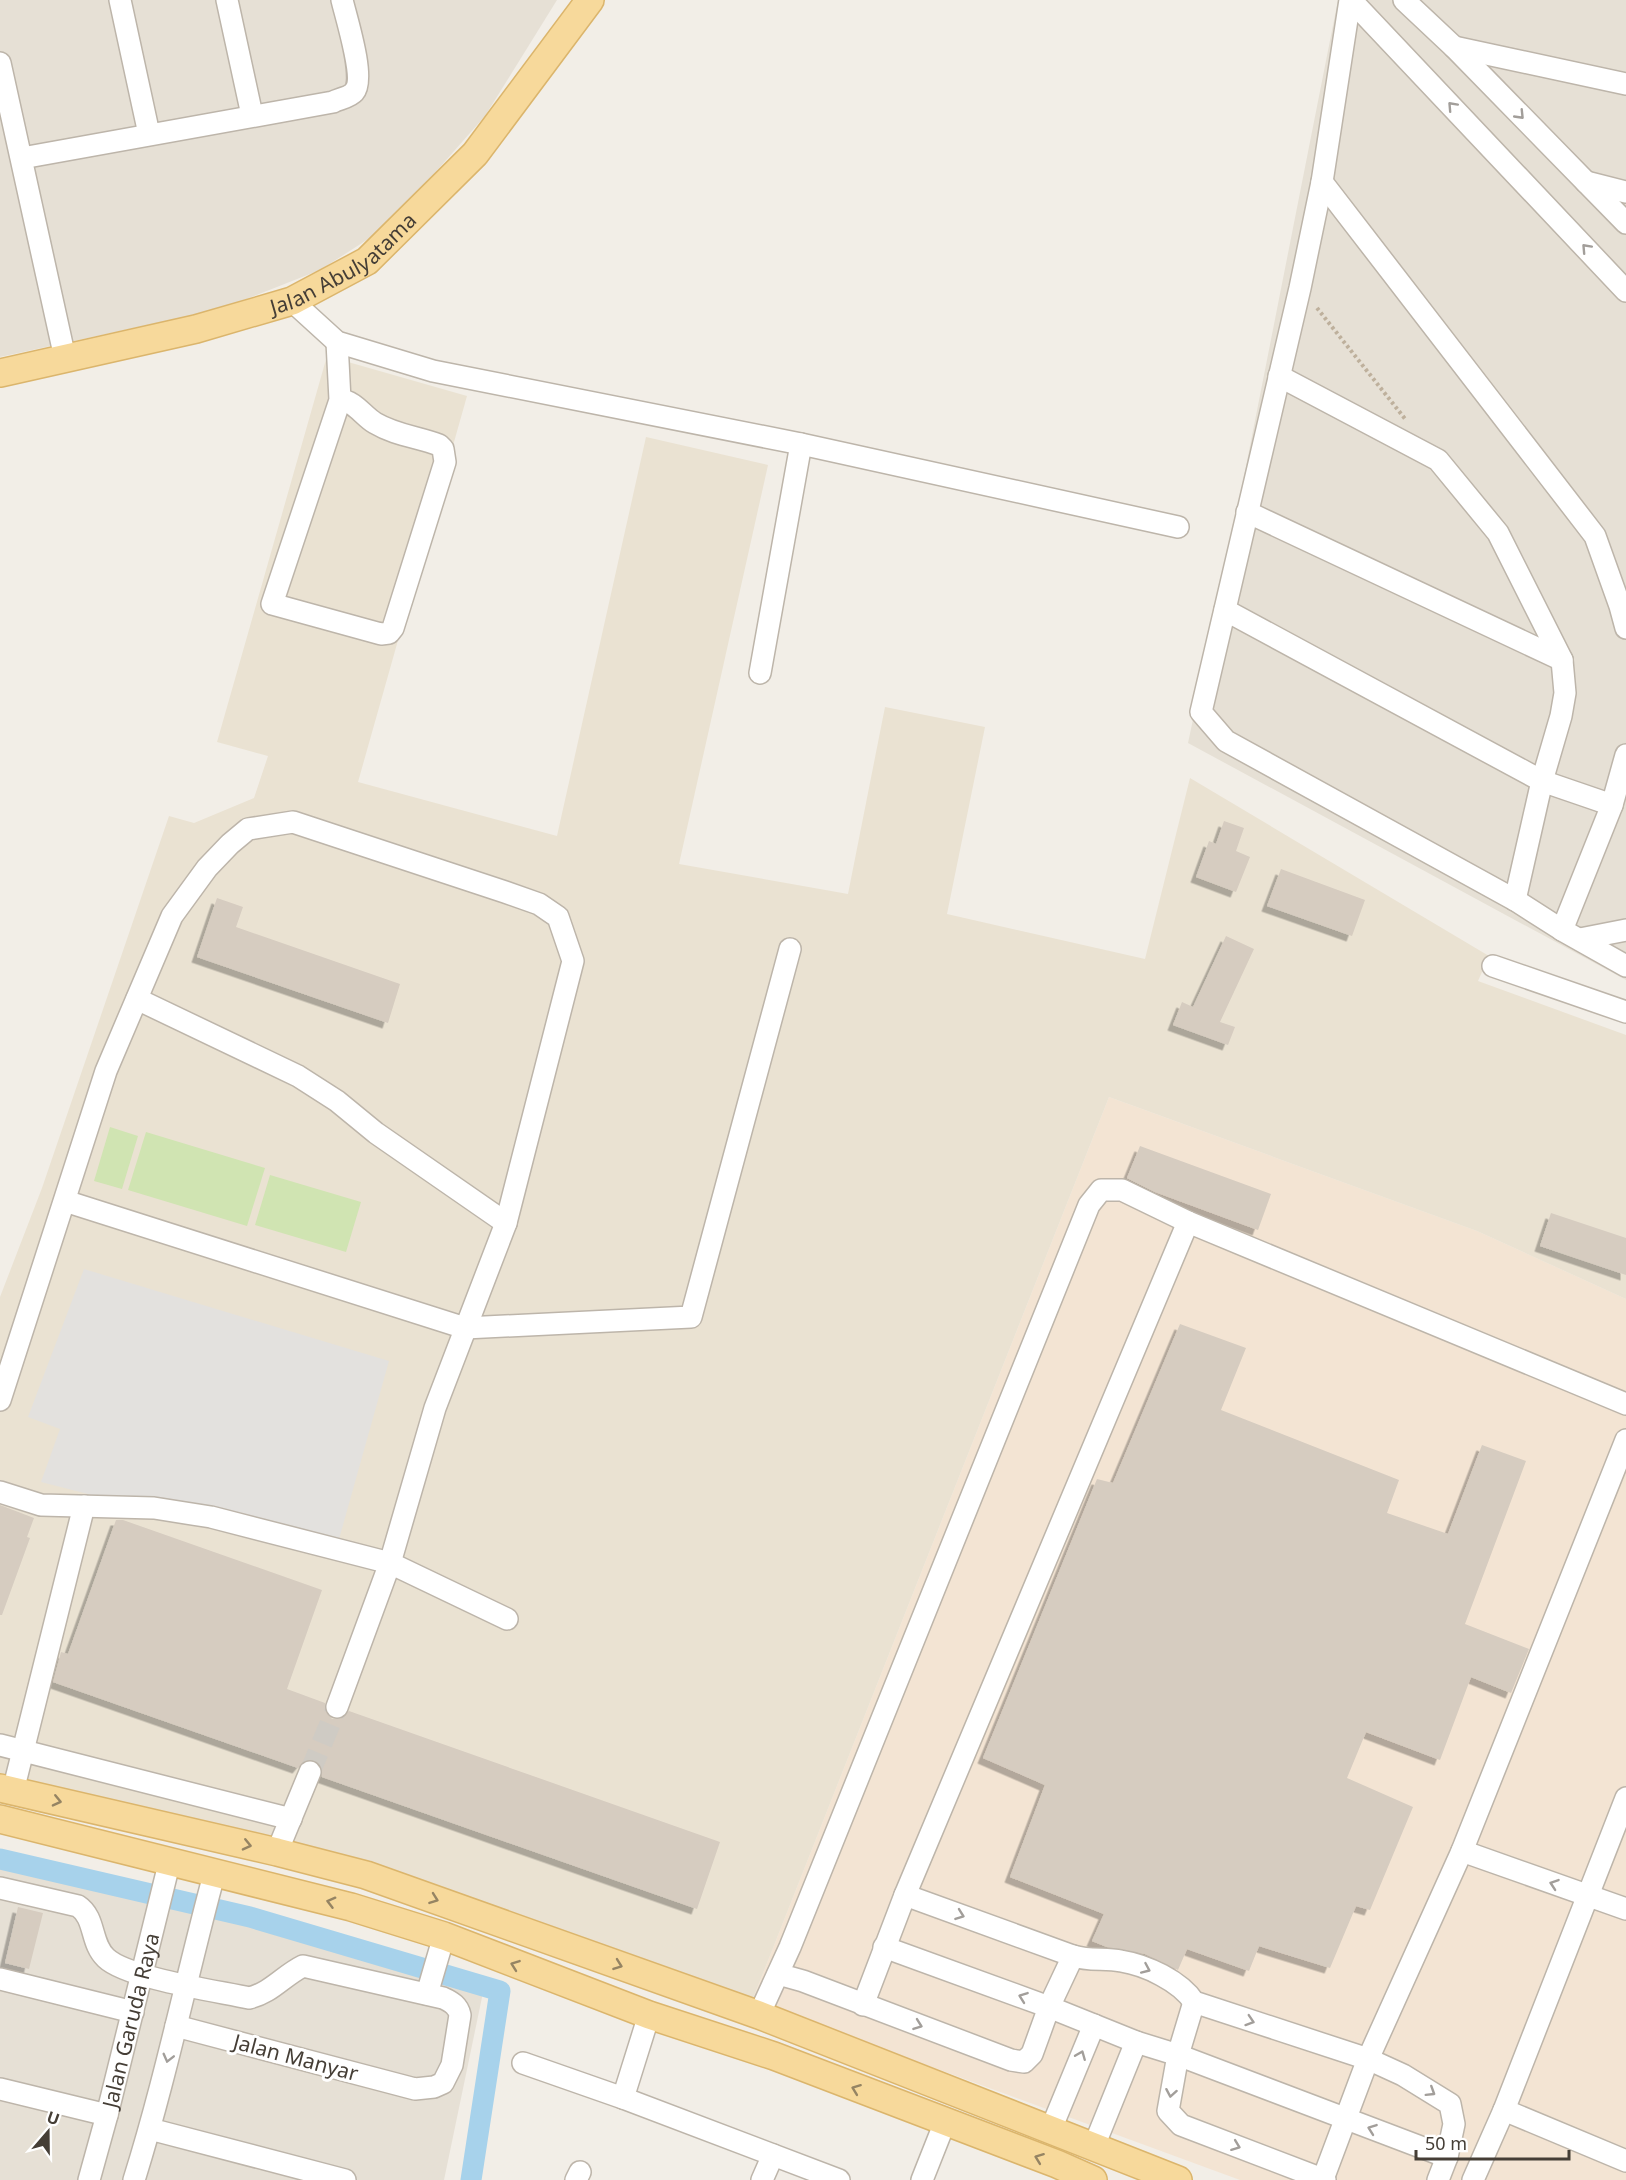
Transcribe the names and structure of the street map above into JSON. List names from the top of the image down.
{
  "streets": {
    "main road": ["Jalan Abulyatama"],
    "street": ["Jalan Garuda Raya", "Jalan Manyar"]
  },
  "scale_bar": "50 m",
  "north": "top"
}
